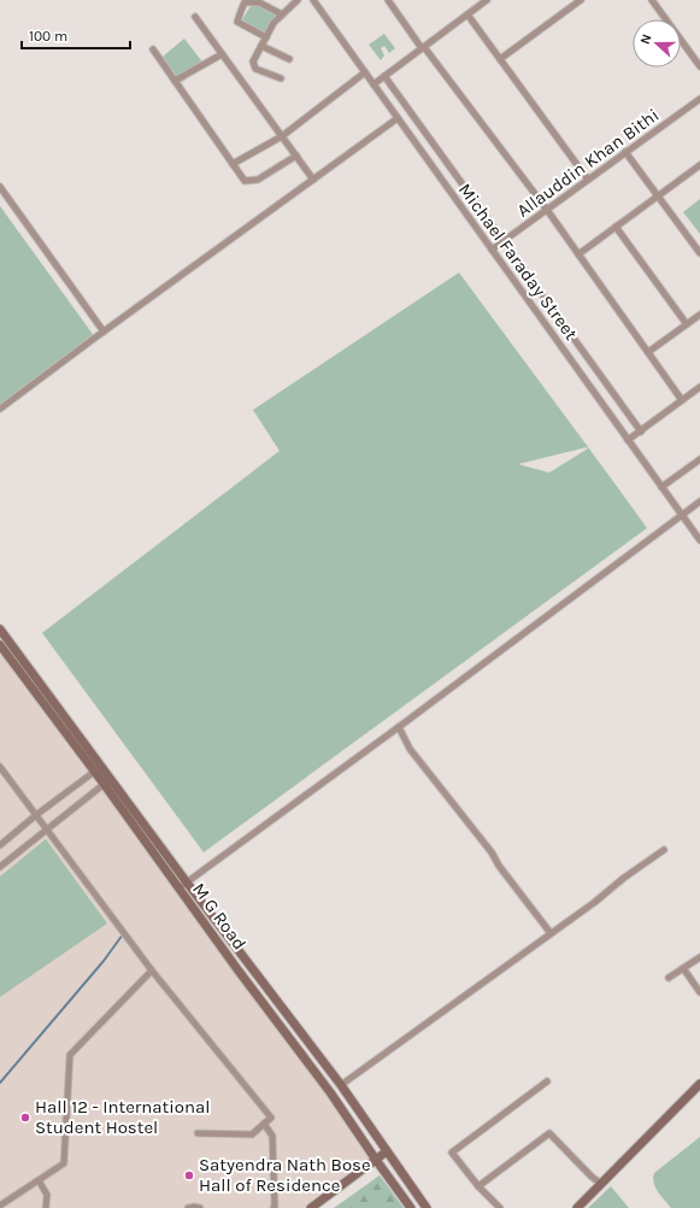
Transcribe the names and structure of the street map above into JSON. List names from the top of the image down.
{
  "streets": {
    "street": ["Allauddin Khan Bithi", "Michael Faraday Street", "M G Road"]
  },
  "crossings": [
    ["Allauddin Khan Bithi", "Michael Faraday Street"]
  ],
  "places": ["Hall 12 - International Student Hostel", "Satyendra Nath Bose Hall of Residence"],
  "scale_bar": "100 m",
  "north": "left"
}
